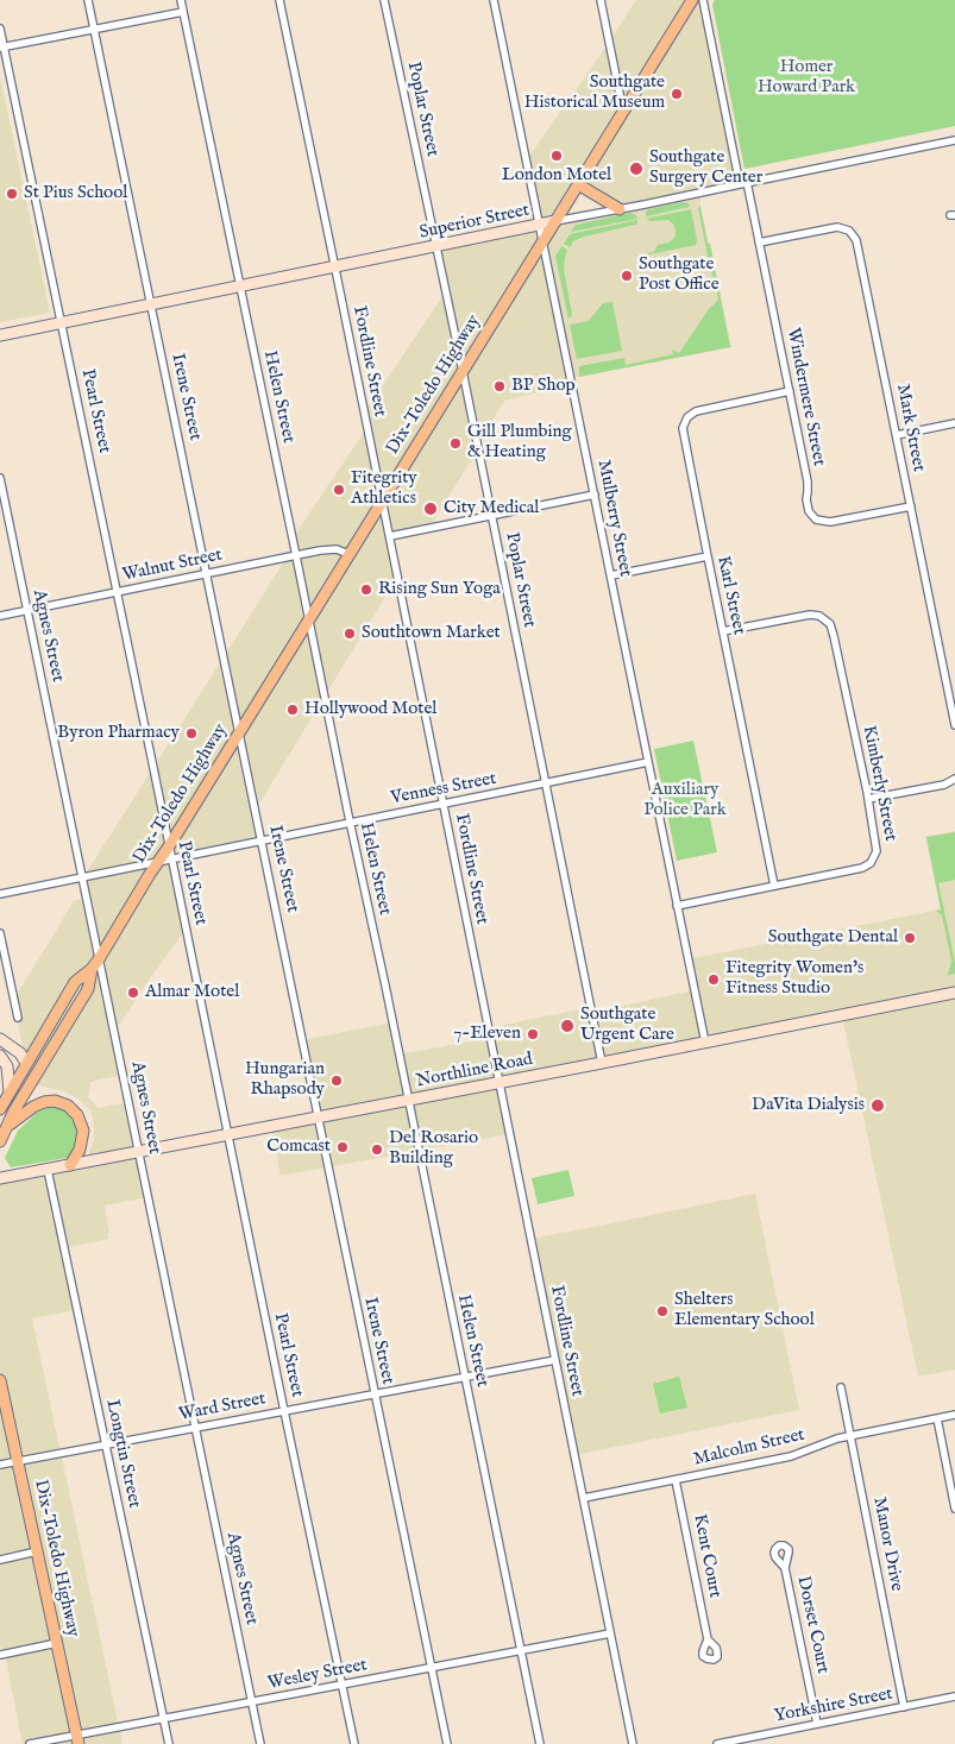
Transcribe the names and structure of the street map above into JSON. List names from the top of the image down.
{
  "streets": {
    "main road": ["Superior Street", "Dix-Toledo Highway", "Northline Road"],
    "street": [
      "Poplar Street",
      "Fordline Street",
      "Irene Street",
      "Helen Street",
      "Windermere Street",
      "Pearl Street",
      "Mark Street",
      "Mulberry Street",
      "Walnut Street",
      "Karl Street",
      "Agnes Street",
      "Kimberly Street",
      "Venness Street",
      "Ward Street",
      "Malcolm Street",
      "Longtin Street",
      "Manor Drive",
      "Kent Court",
      "Dorset Court",
      "Wesley Street",
      "Yorkshire Street"
    ]
  },
  "crossings": [
    ["Poplar Street", "Superior Street"],
    ["Poplar Street", "Dix-Toledo Highway"],
    ["Poplar Street", "Venness Street"],
    ["Poplar Street", "Northline Road"],
    ["Superior Street", "Fordline Street"],
    ["Superior Street", "Dix-Toledo Highway"],
    ["Superior Street", "Irene Street"],
    ["Superior Street", "Helen Street"],
    ["Superior Street", "Windermere Street"],
    ["Superior Street", "Pearl Street"],
    ["Superior Street", "Mulberry Street"],
    ["Fordline Street", "Dix-Toledo Highway"],
    ["Fordline Street", "Venness Street"],
    ["Fordline Street", "Northline Road"],
    ["Fordline Street", "Ward Street"],
    ["Fordline Street", "Malcolm Street"],
    ["Fordline Street", "Wesley Street"],
    ["Dix-Toledo Highway", "Irene Street"],
    ["Dix-Toledo Highway", "Helen Street"],
    ["Dix-Toledo Highway", "Pearl Street"],
    ["Dix-Toledo Highway", "Mulberry Street"],
    ["Dix-Toledo Highway", "Walnut Street"],
    ["Dix-Toledo Highway", "Agnes Street"],
    ["Dix-Toledo Highway", "Venness Street"],
    ["Dix-Toledo Highway", "Ward Street"],
    ["Dix-Toledo Highway", "Wesley Street"],
    ["Irene Street", "Walnut Street"],
    ["Irene Street", "Venness Street"],
    ["Irene Street", "Northline Road"],
    ["Irene Street", "Ward Street"],
    ["Irene Street", "Wesley Street"],
    ["Helen Street", "Walnut Street"],
    ["Helen Street", "Venness Street"],
    ["Helen Street", "Northline Road"],
    ["Helen Street", "Ward Street"],
    ["Helen Street", "Wesley Street"],
    ["Windermere Street", "Mark Street"],
    ["Windermere Street", "Karl Street"],
    ["Pearl Street", "Walnut Street"],
    ["Pearl Street", "Venness Street"],
    ["Pearl Street", "Northline Road"],
    ["Pearl Street", "Ward Street"],
    ["Pearl Street", "Wesley Street"],
    ["Mulberry Street", "Kimberly Street"],
    ["Mulberry Street", "Venness Street"],
    ["Mulberry Street", "Northline Road"],
    ["Walnut Street", "Agnes Street"],
    ["Karl Street", "Kimberly Street"],
    ["Agnes Street", "Venness Street"],
    ["Agnes Street", "Northline Road"],
    ["Agnes Street", "Ward Street"],
    ["Agnes Street", "Wesley Street"],
    ["Northline Road", "Longtin Street"],
    ["Ward Street", "Longtin Street"],
    ["Malcolm Street", "Manor Drive"],
    ["Malcolm Street", "Kent Court"],
    ["Longtin Street", "Wesley Street"],
    ["Manor Drive", "Yorkshire Street"],
    ["Dorset Court", "Yorkshire Street"]
  ],
  "parks": ["Homer Howard Park", "Auxiliary Police Park"],
  "places": [
    "Southgate Historical Museum",
    "London Motel",
    "Southgate Surgery Center",
    "St Pius School",
    "Southgate Post Office",
    "BP Shop",
    "Gill Plumbing & Heating",
    "Fitegrity Athletics",
    "City Medical",
    "Rising Sun Yoga",
    "Southtown Market",
    "Hollywood Motel",
    "Byron Pharmacy",
    "Southgate Dental",
    "Fitegrity Women's Fitness Studio",
    "Almar Motel",
    "Southgate Urgent Care",
    "7-Eleven",
    "Hungarian Rhapsody",
    "DaVita Dialysis",
    "Comcast",
    "Del Rosario Building",
    "Shelters Elementary School"
  ]
}
